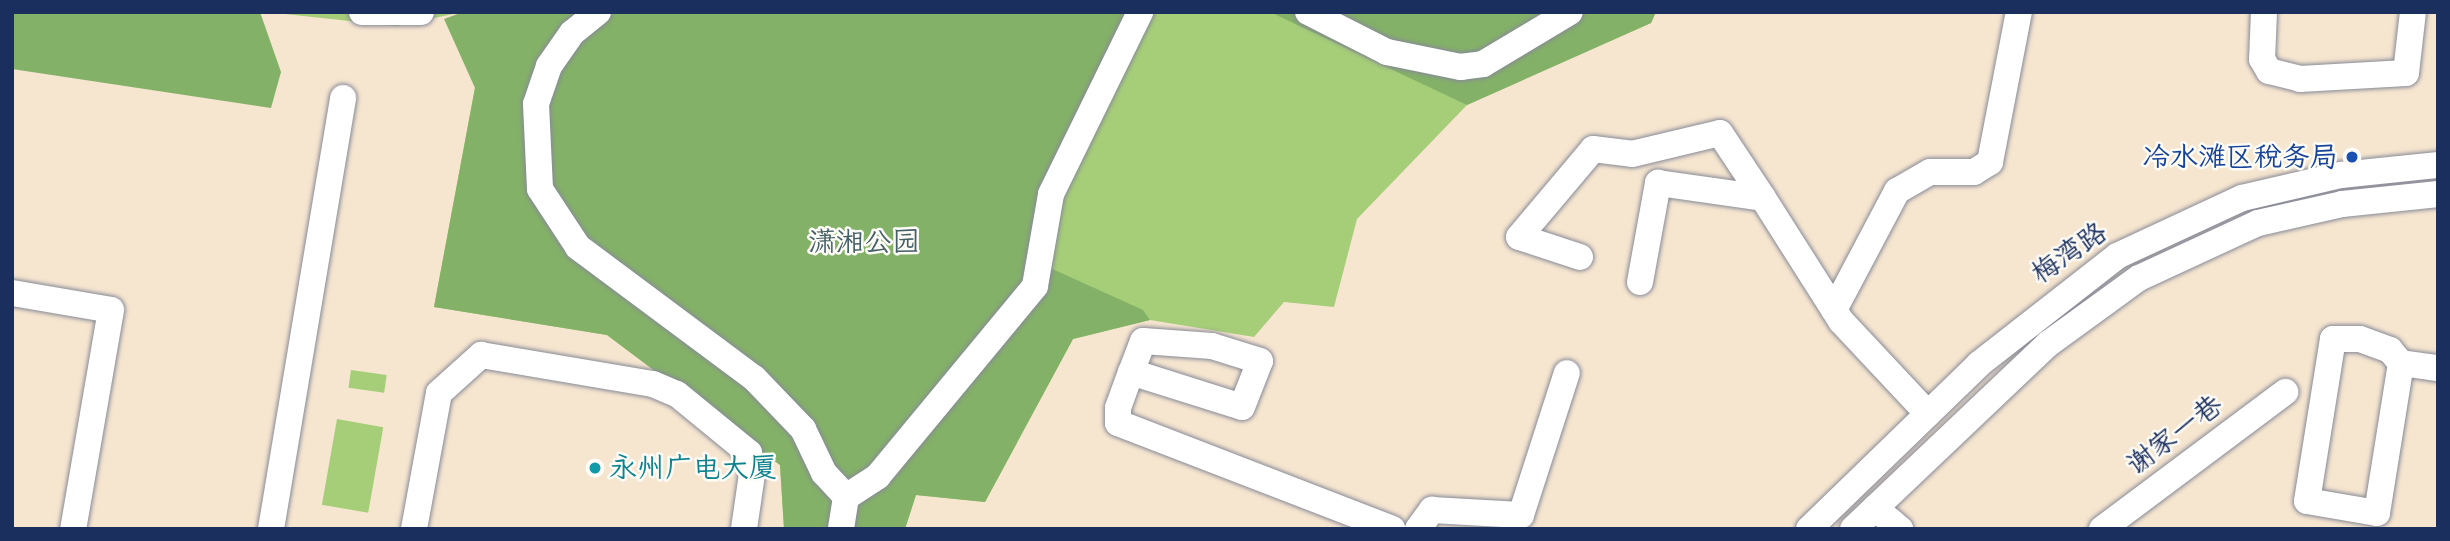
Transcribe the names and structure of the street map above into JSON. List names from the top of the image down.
{
  "streets": {
    "street": ["梅湾路", "谢家一巷"]
  },
  "parks": ["潇湘公园"],
  "places": ["冷水滩区税务局", "永州广电大厦"]
}
